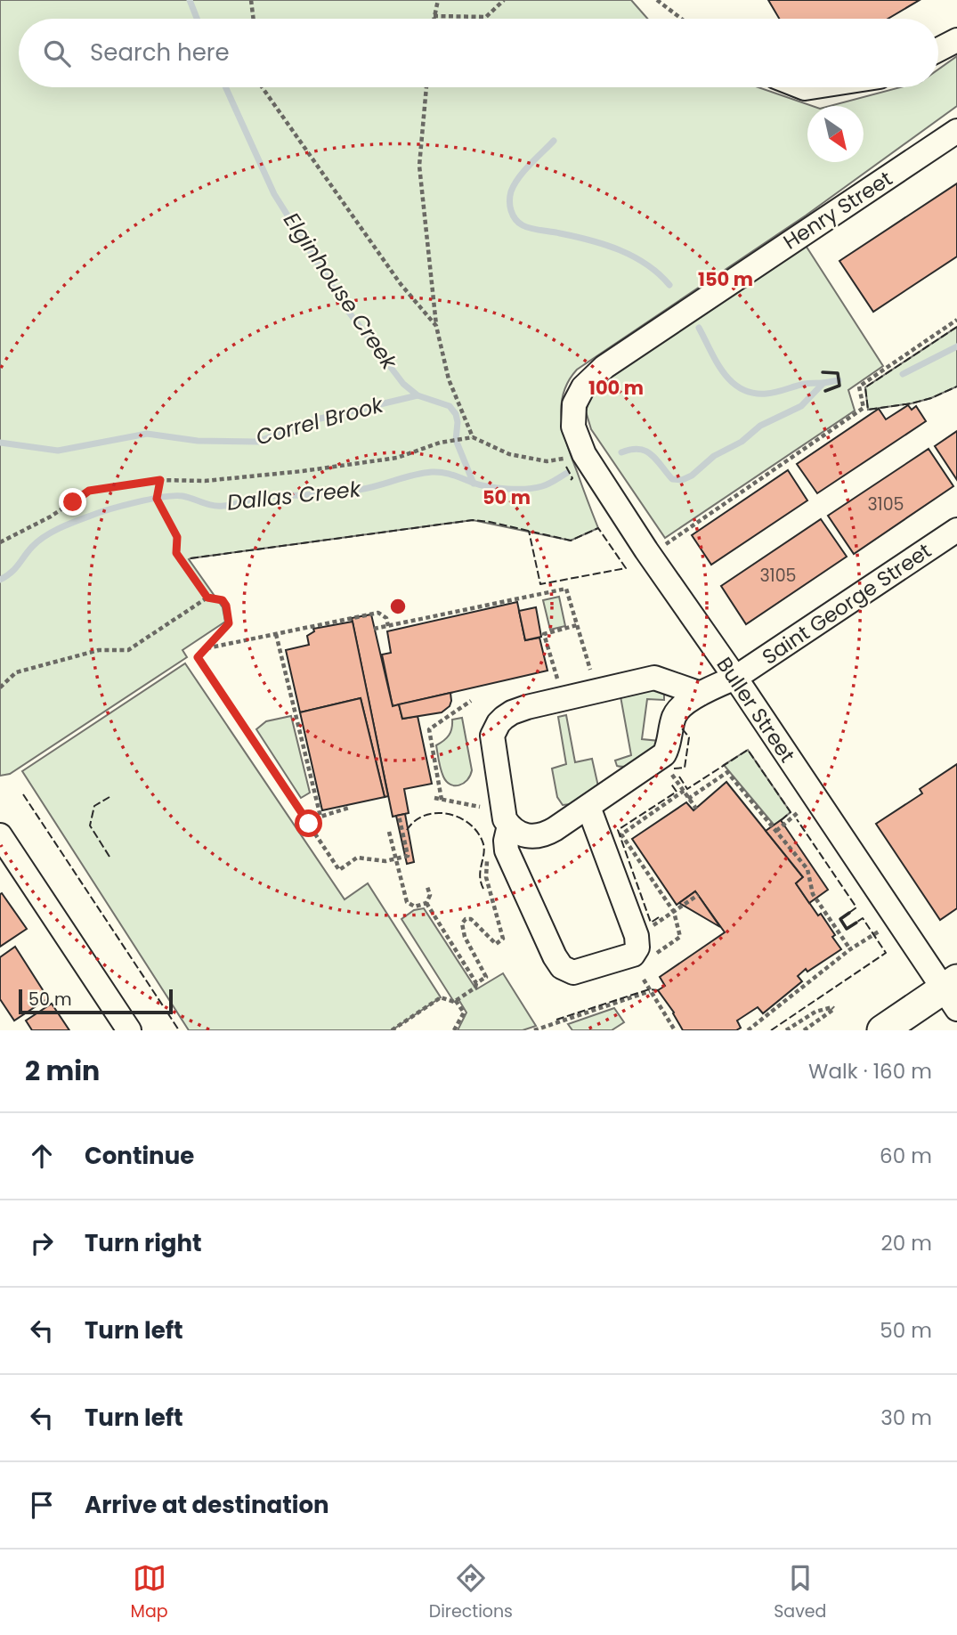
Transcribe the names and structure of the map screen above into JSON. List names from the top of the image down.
{
  "streets": {
    "street": ["Henry Street", "Saint George Street", "Buller Street"]
  },
  "crossings": [
    ["Henry Street", "Buller Street"],
    ["Saint George Street", "Buller Street"]
  ],
  "water": ["Elginhouse Creek", "Correl Brook", "Dallas Creek"],
  "house_numbers": ["3105", "3105"],
  "scale_bar": "50 m",
  "north": "bottom right",
  "page": {
    "search": "Search here",
    "scale": "50 m",
    "heading": ["2 min", "Walk · 160 m"],
    "list": [
      ["Continue", "60 m"],
      ["Turn right", "20 m"],
      ["Turn left", "50 m"],
      ["Turn left", "30 m"],
      "Arrive at destination"
    ],
    "nav": ["Map", "Directions", "Saved"]
  },
  "rings": ["150 m", "100 m", "50 m"]
}
